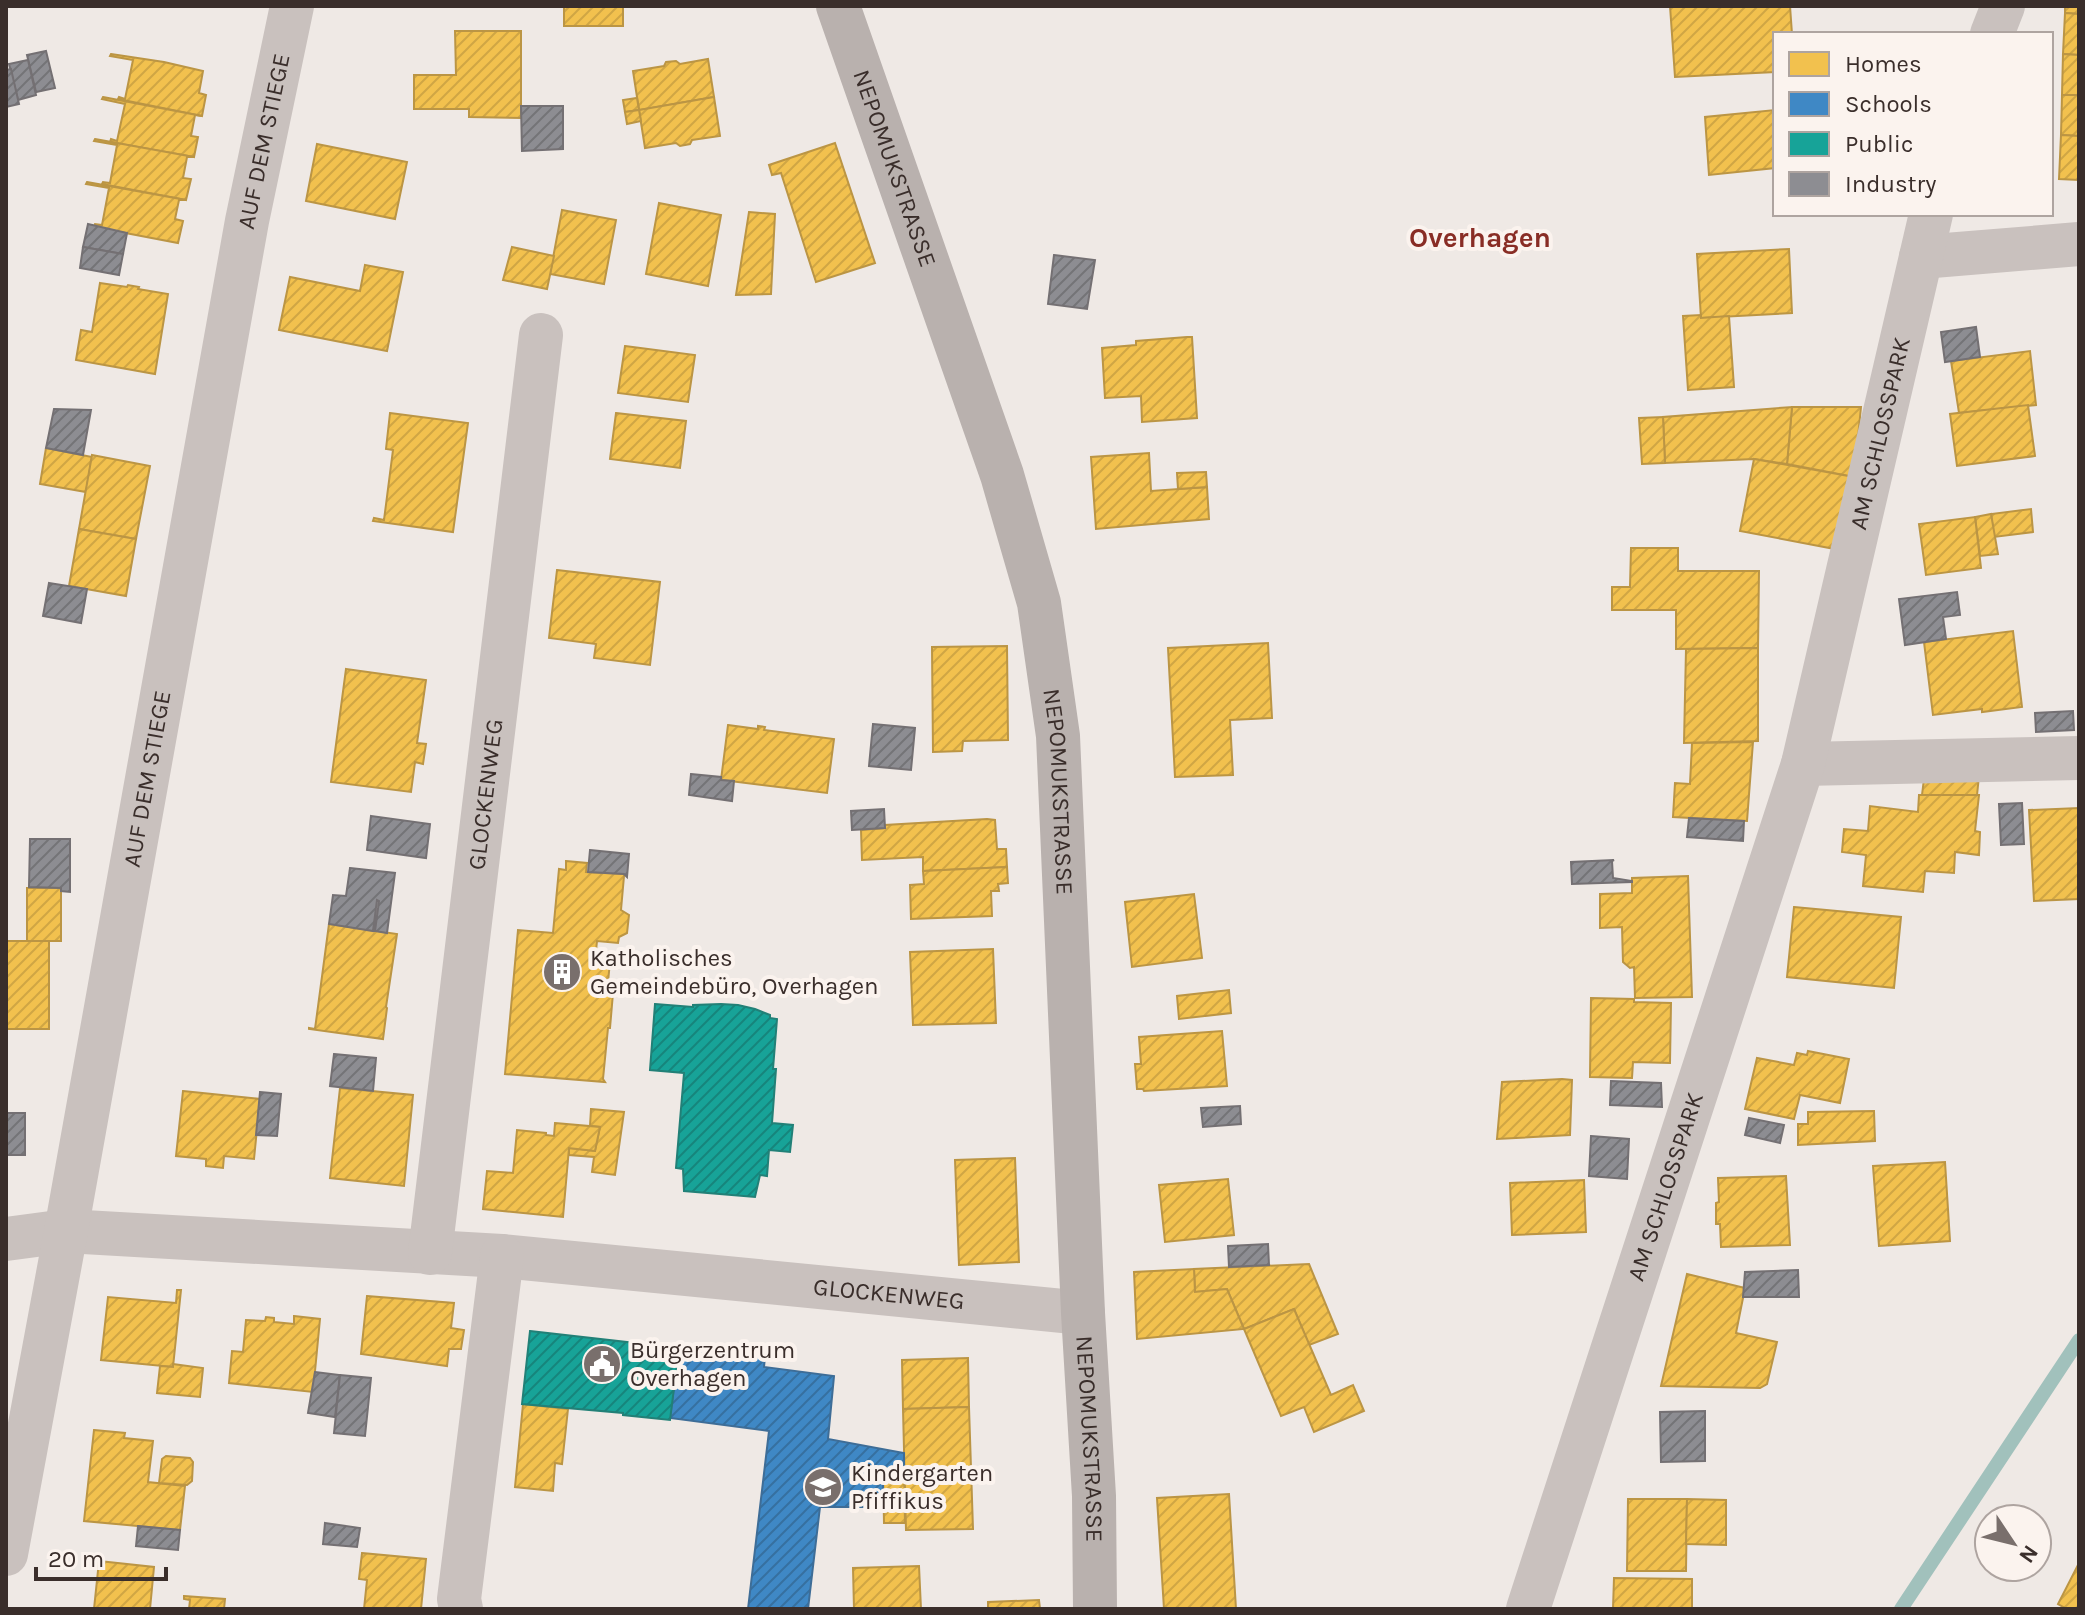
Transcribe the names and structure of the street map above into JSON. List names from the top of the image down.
{
  "streets": {
    "main road": ["NEPOMUKSTRASSE"],
    "street": ["AUF DEM STIEGE", "AM SCHLOSSPARK", "GLOCKENWEG"]
  },
  "crossings": [
    ["AUF DEM STIEGE", "GLOCKENWEG"],
    ["NEPOMUKSTRASSE", "GLOCKENWEG"]
  ],
  "districts": ["Overhagen"],
  "places": {
    "building": ["Katholisches Gemeindebüro, Overhagen"],
    "public building": ["Bürgerzentrum Overhagen"],
    "school or university": ["Kindergarten Pfiffikus"]
  },
  "legend": [
    "Homes",
    "Schools",
    "Public",
    "Industry"
  ],
  "scale_bar": "20 m",
  "north": "bottom right"
}
